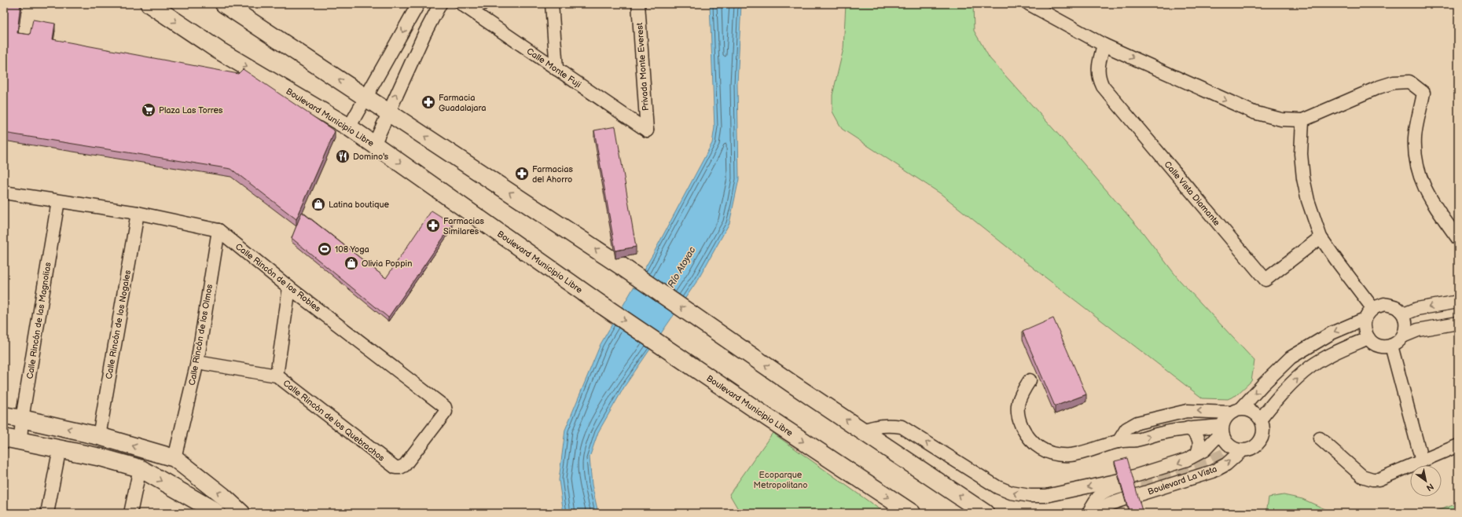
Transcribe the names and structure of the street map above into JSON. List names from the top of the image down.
{
  "streets": {
    "main road": ["Boulevard Municipio Libre"],
    "street": [
      "Privada Monte Everest",
      "Calle Monte Fuji",
      "Calle Vista Diamante",
      "Calle Rincón de los Robles",
      "Calle Rincón de las Magnolias",
      "Calle Rincón de los Nogales",
      "Calle Rincón de los Olmos",
      "Calle Rincón de los Quebrachos",
      "Boulevard La Vista"
    ]
  },
  "crossings": [
    ["Privada Monte Everest", "Calle Monte Fuji"],
    ["Calle Rincón de los Robles", "Calle Rincón de las Magnolias"],
    ["Calle Rincón de los Robles", "Calle Rincón de los Nogales"],
    ["Calle Rincón de los Robles", "Calle Rincón de los Olmos"],
    ["Calle Rincón de los Robles", "Calle Rincón de los Quebrachos"],
    ["Calle Rincón de los Olmos", "Calle Rincón de los Quebrachos"]
  ],
  "water": ["Río Atoyac"],
  "parks": ["Ecoparque Metropolitano"],
  "places": {
    "pharmacy": ["Farmacia Guadalajara", "Farmacias del Ahorro", "Farmacias Similares"],
    "supermarket": ["Plaza Las Torres"],
    "restaurant": ["Domino's"],
    "shop": ["Latina boutique", "Olivia Poppin"],
    "sports": ["108 Yoga"]
  },
  "north": "bottom right"
}
